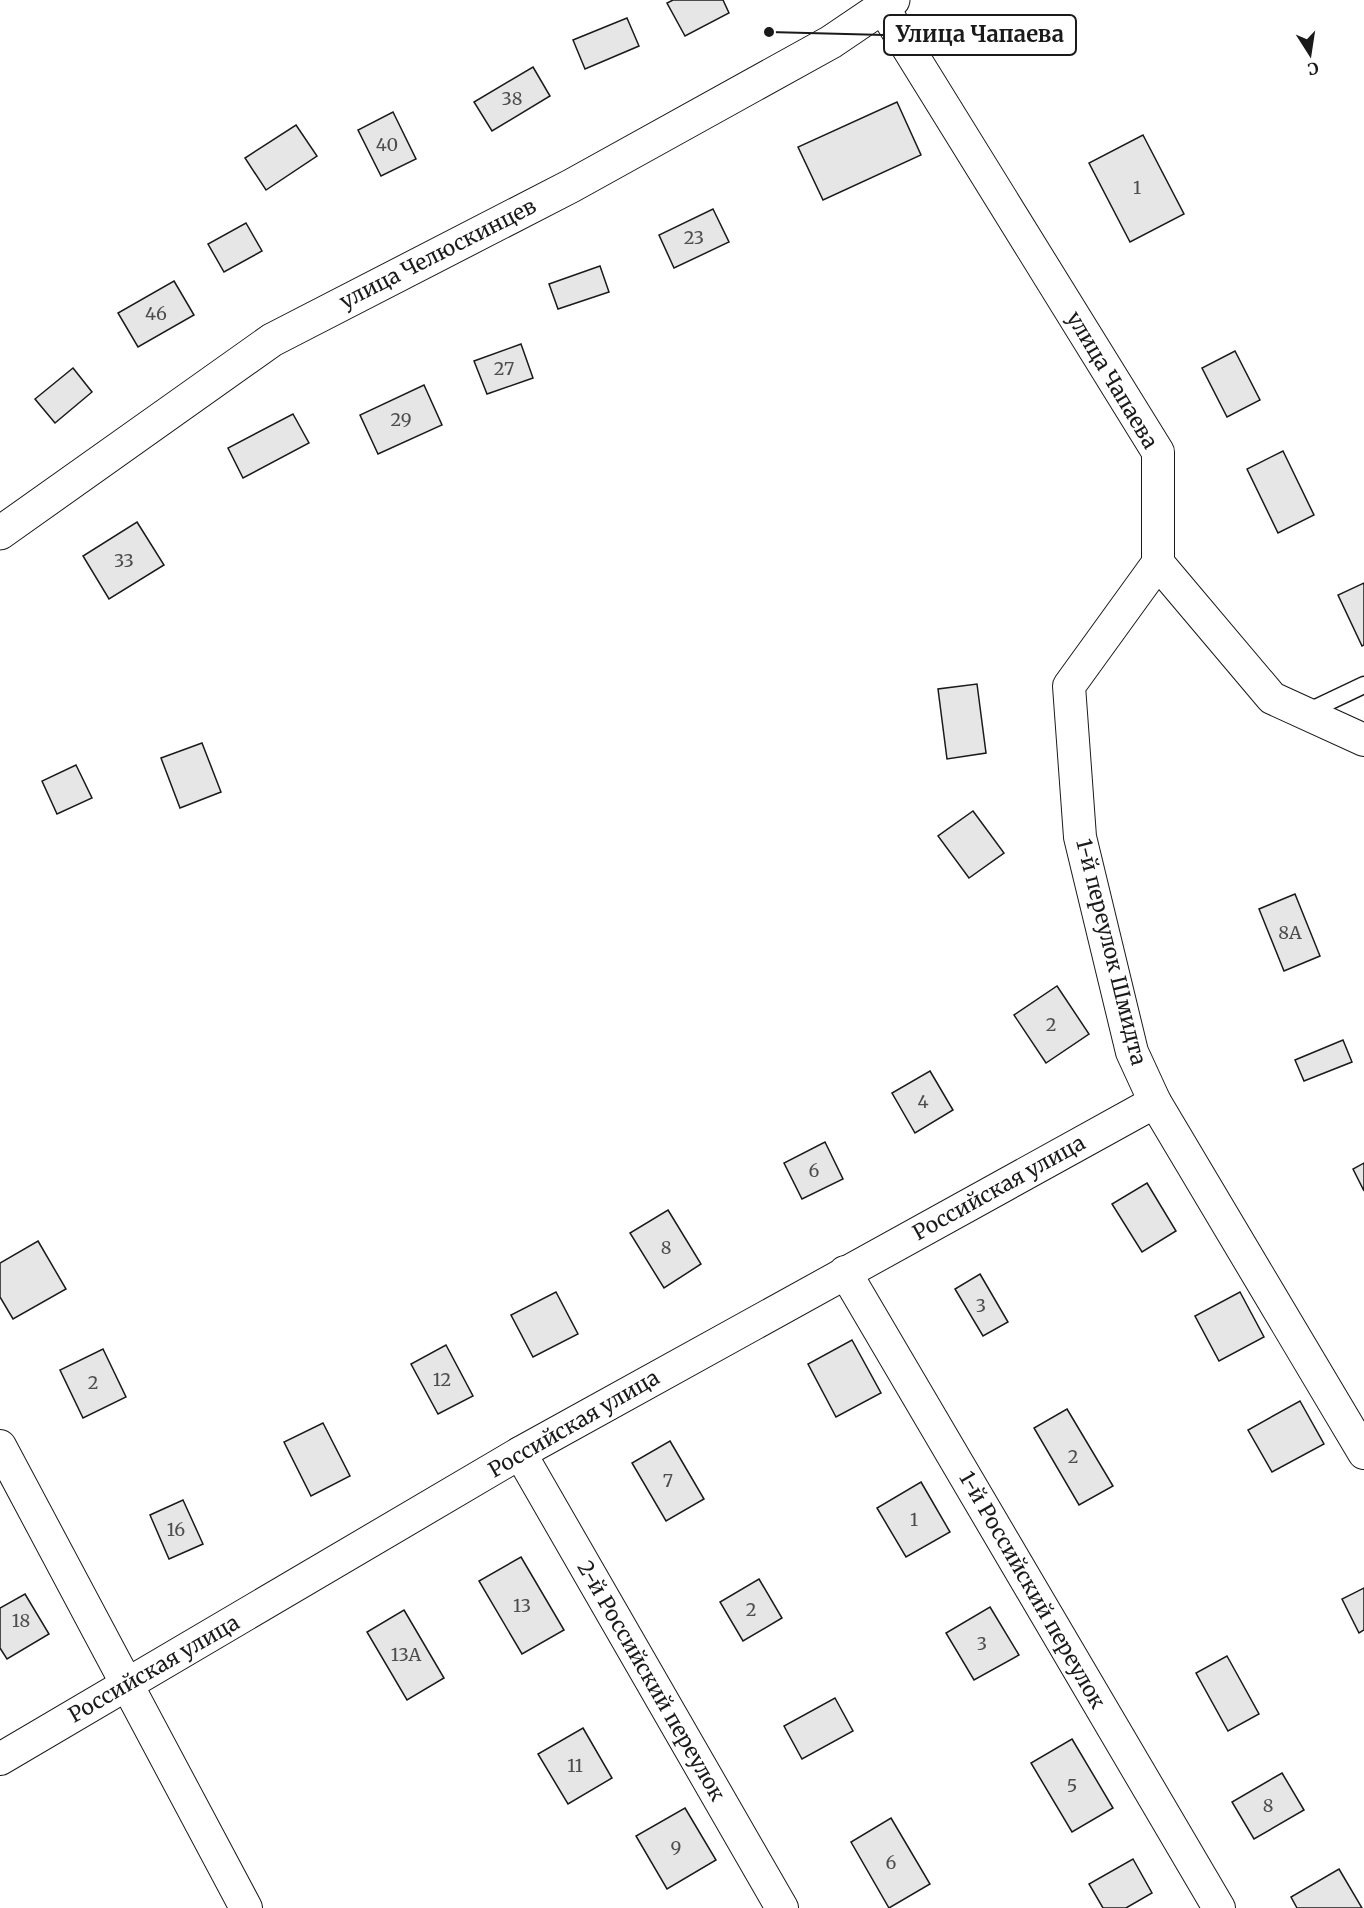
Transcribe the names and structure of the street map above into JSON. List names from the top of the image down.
{
  "streets": {
    "street": [
      "улица Челюскинцев",
      "улица Чапаева",
      "1-й переулок Шмидта",
      "Российская улица",
      "1-й Российский переулок",
      "2-й Российский переулок"
    ]
  },
  "crossings": [
    ["улица Челюскинцев", "улица Чапаева"],
    ["улица Чапаева", "1-й переулок Шмидта"],
    ["1-й переулок Шмидта", "Российская улица"],
    ["Российская улица", "1-й Российский переулок"],
    ["Российская улица", "2-й Российский переулок"]
  ],
  "places": ["Улица Чапаева"],
  "house_numbers": [
    "38",
    "40",
    "1",
    "23",
    "46",
    "27",
    "29",
    "33",
    "8А",
    "2",
    "4",
    "6",
    "8",
    "3",
    "12",
    "2",
    "2",
    "7",
    "1",
    "16",
    "13",
    "2",
    "18",
    "3",
    "13А",
    "11",
    "5",
    "8",
    "9",
    "6"
  ],
  "north": "bottom"
}
